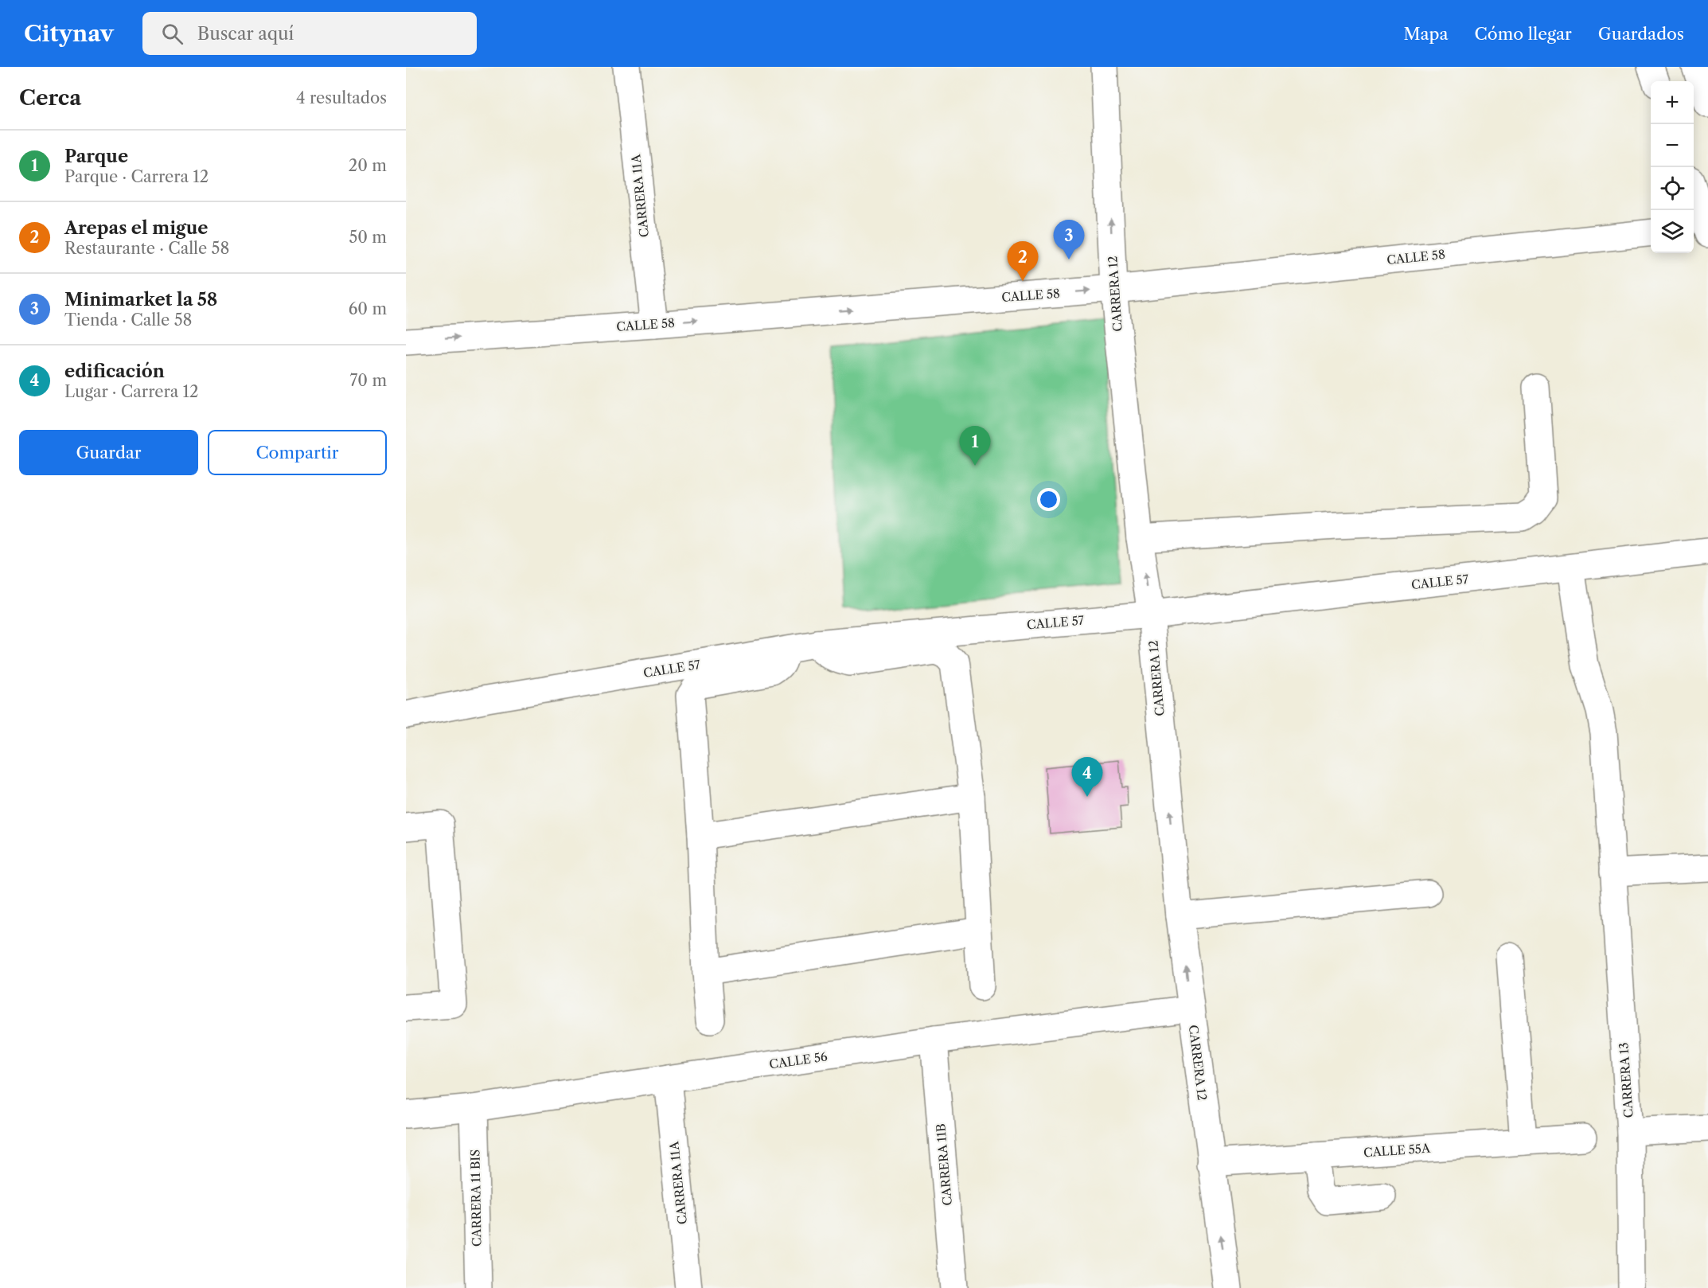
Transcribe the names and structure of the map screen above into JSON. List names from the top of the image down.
{
  "streets": {
    "street": [
      "CARRERA 11A",
      "CALLE 58",
      "CARRERA 12",
      "CALLE 57",
      "CALLE 56",
      "CARRERA 13",
      "CALLE 55A",
      "CARRERA 11B",
      "CARRERA 11 BIS"
    ]
  },
  "crossings": [
    ["CARRERA 11A", "CALLE 58"],
    ["CARRERA 11A", "CALLE 56"],
    ["CALLE 58", "CARRERA 12"],
    ["CARRERA 12", "CALLE 57"],
    ["CARRERA 12", "CALLE 56"],
    ["CARRERA 12", "CALLE 55A"],
    ["CALLE 57", "CARRERA 13"],
    ["CALLE 56", "CARRERA 11B"],
    ["CALLE 56", "CARRERA 11 BIS"]
  ],
  "one_way": ["CALLE 58", "CARRERA 12"],
  "page": {
    "header": "Citynav",
    "search": "Buscar aquí",
    "nav": ["Mapa", "Cómo llegar", "Guardados"],
    "heading": ["Cerca", "4 resultados"],
    "map_buttons": ["+", "−"],
    "list": [
      {
        "mark": "1",
        "name": "Parque",
        "note": "Parque · Carrera 12",
        "value": "20 m"
      },
      {
        "mark": "2",
        "name": "Arepas el migue",
        "note": "Restaurante · Calle 58",
        "value": "50 m"
      },
      {
        "mark": "3",
        "name": "Minimarket la 58",
        "note": "Tienda · Calle 58",
        "value": "60 m"
      },
      {
        "mark": "4",
        "name": "edificación",
        "note": "Lugar · Carrera 12",
        "value": "70 m"
      }
    ],
    "pins": [
      "3",
      "2",
      "1",
      "4"
    ],
    "buttons": ["Guardar", "Compartir"]
  }
}
